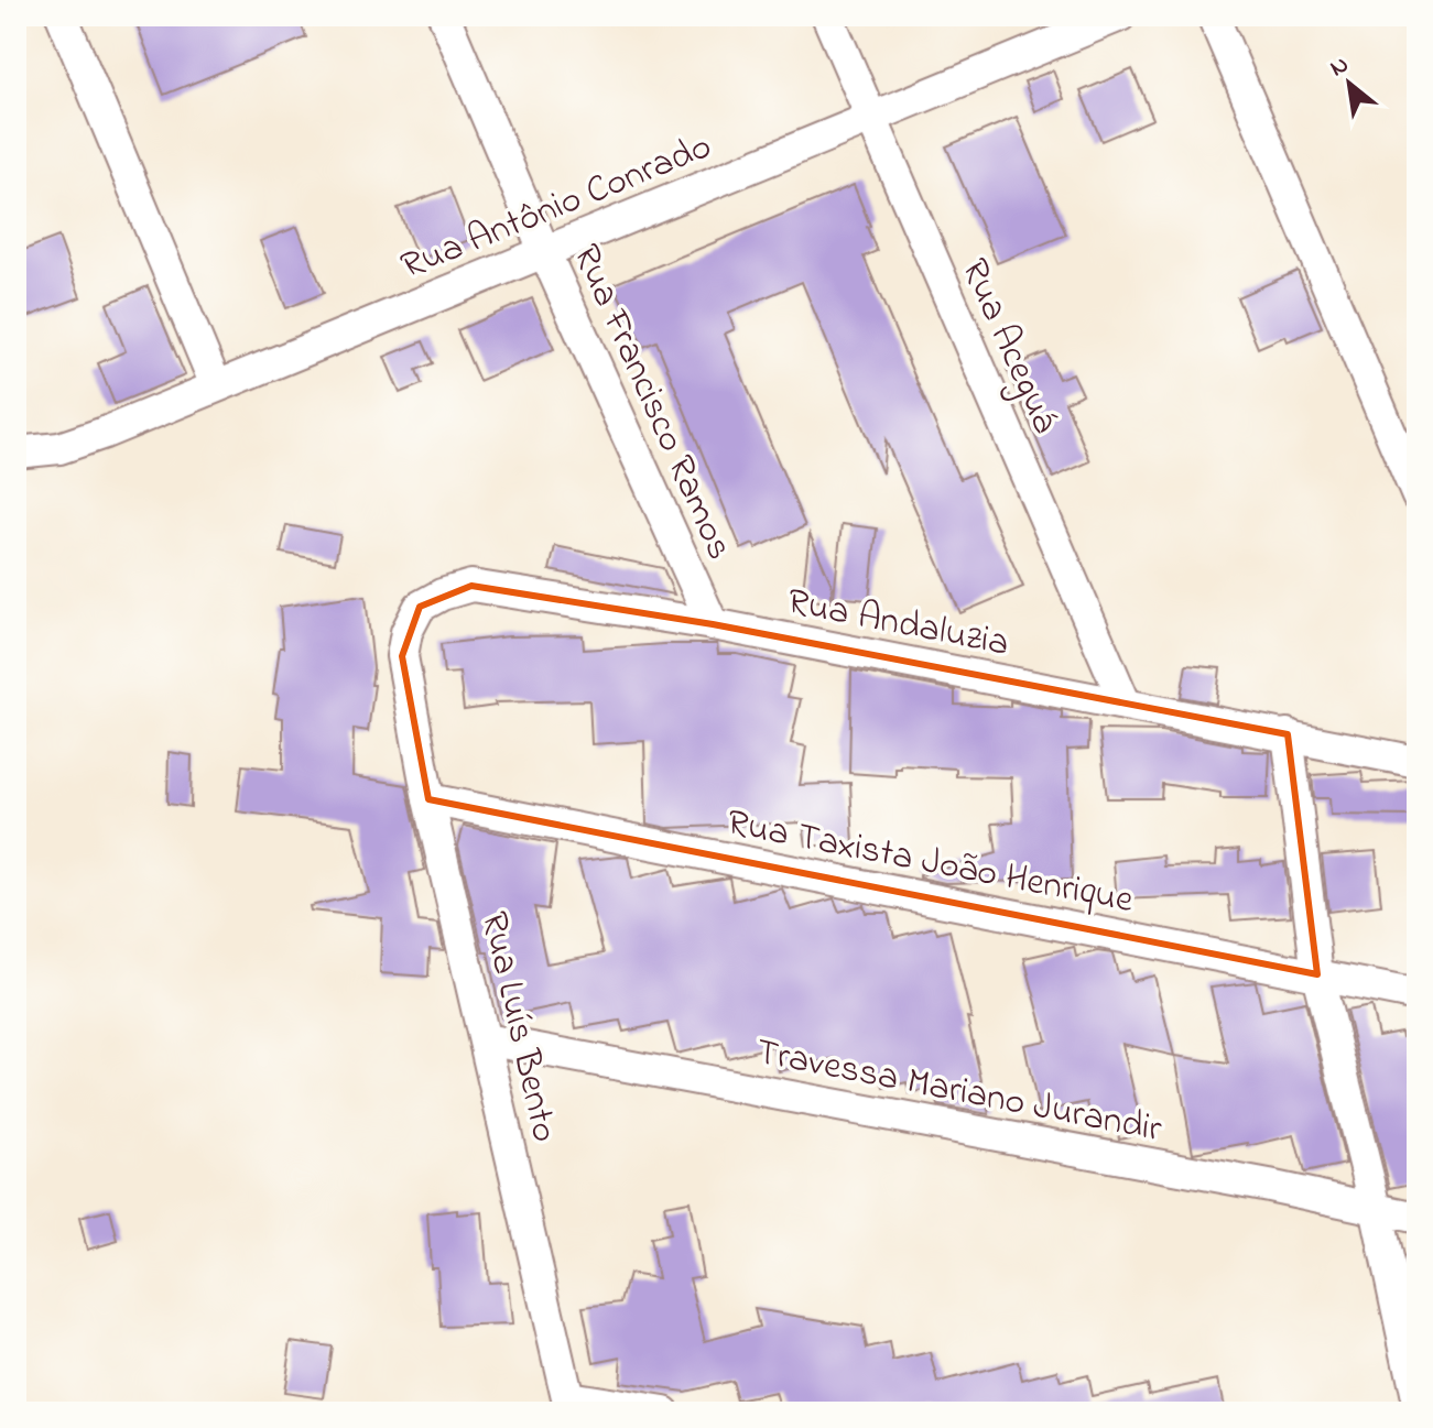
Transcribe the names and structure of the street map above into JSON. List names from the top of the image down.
{
  "streets": {
    "street": [
      "Rua Antônio Conrado",
      "Rua Aceguá",
      "Rua Francisco Ramos",
      "Rua Andaluzia",
      "Rua Taxista João Henrique",
      "Rua Luís Bento",
      "Travessa Mariano Jurandir"
    ]
  },
  "crossings": [
    ["Rua Antônio Conrado", "Rua Aceguá"],
    ["Rua Antônio Conrado", "Rua Francisco Ramos"],
    ["Rua Aceguá", "Rua Andaluzia"],
    ["Rua Francisco Ramos", "Rua Andaluzia"],
    ["Rua Andaluzia", "Rua Luís Bento"],
    ["Rua Taxista João Henrique", "Rua Luís Bento"],
    ["Rua Luís Bento", "Travessa Mariano Jurandir"]
  ],
  "north": "top left"
}
